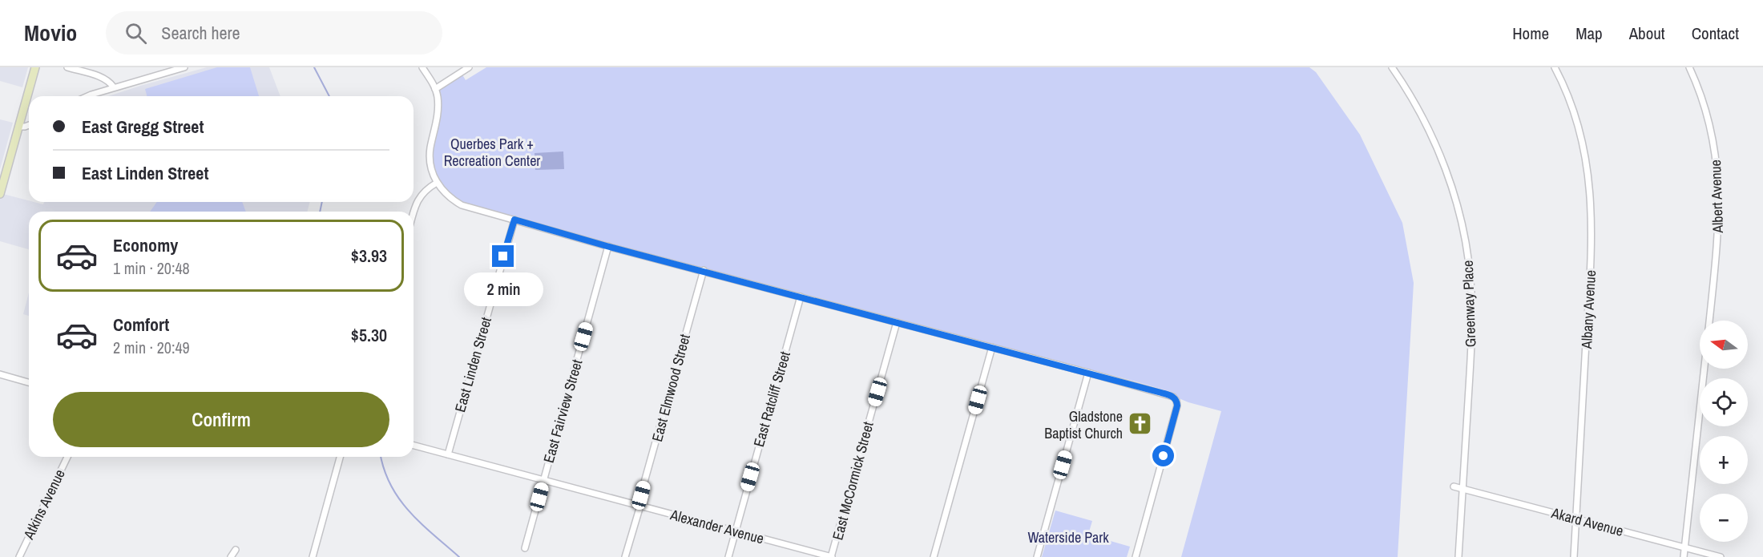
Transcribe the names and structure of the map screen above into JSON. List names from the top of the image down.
{
  "streets": {
    "street": [
      "Albert Avenue",
      "Greenway Place",
      "Albany Avenue",
      "East Linden Street",
      "East Elmwood Street",
      "East Ratcliff Street",
      "East Fairview Street",
      "East McCormick Street",
      "Atkins Avenue",
      "Akard Avenue",
      "Alexander Avenue"
    ]
  },
  "crossings": [
    ["Albert Avenue", "Akard Avenue"],
    ["Greenway Place", "Akard Avenue"],
    ["Albany Avenue", "Akard Avenue"],
    ["East Linden Street", "Alexander Avenue"],
    ["East Elmwood Street", "Alexander Avenue"],
    ["East Ratcliff Street", "Alexander Avenue"],
    ["East Fairview Street", "Alexander Avenue"],
    ["East McCormick Street", "Alexander Avenue"]
  ],
  "parks": ["Querbes Park + Recreation Center", "Waterside Park"],
  "places": {
    "church": ["Gladstone Baptist Church"]
  },
  "north": "left",
  "page": {
    "header": "Movio",
    "search": "Search here",
    "nav": [
      "Home",
      "Map",
      "About",
      "Contact"
    ],
    "banner": ["East Gregg Street", "East Linden Street"],
    "list": [
      {
        "name": "Economy",
        "note": "1 min · 20:48",
        "value": "$3.93"
      },
      {
        "name": "Comfort",
        "note": "2 min · 20:49",
        "value": "$5.30"
      }
    ],
    "bubble": "2 min",
    "map_buttons": ["+", "−"],
    "buttons": "Confirm"
  }
}
